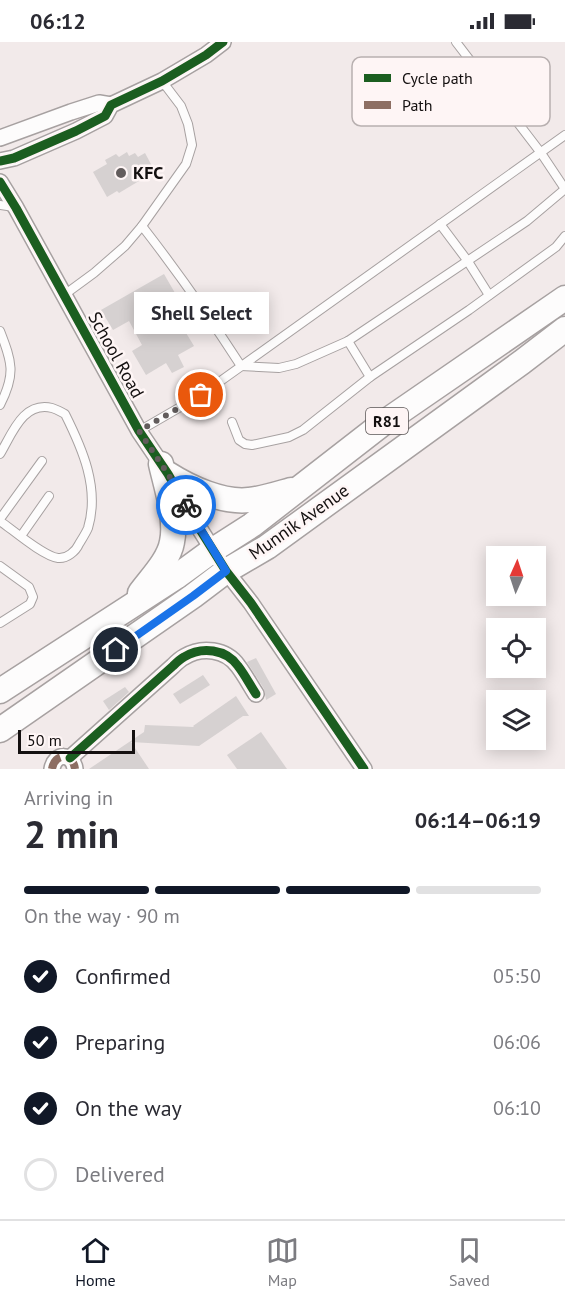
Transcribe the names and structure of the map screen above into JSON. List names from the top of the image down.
{
  "streets": {
    "main road": ["R81", "Munnik Avenue"],
    "street": ["School Road"]
  },
  "crossings": [
    ["School Road", "Munnik Avenue"]
  ],
  "places": ["KFC", "Shell Select"],
  "legend": ["Cycle path", "Path"],
  "scale_bar": "50 m",
  "north": "top",
  "page": {
    "status": "06:12",
    "bubble": "Shell Select",
    "scale": "50 m",
    "heading": ["2 min", "Arriving in", "06:14–06:19"],
    "bar": "On the way · 90 m",
    "list": [
      ["Confirmed", "05:50"],
      ["Preparing", "06:06"],
      ["On the way", "06:10"],
      "Delivered"
    ],
    "tabs": ["Home", "Map", "Saved"]
  }
}
